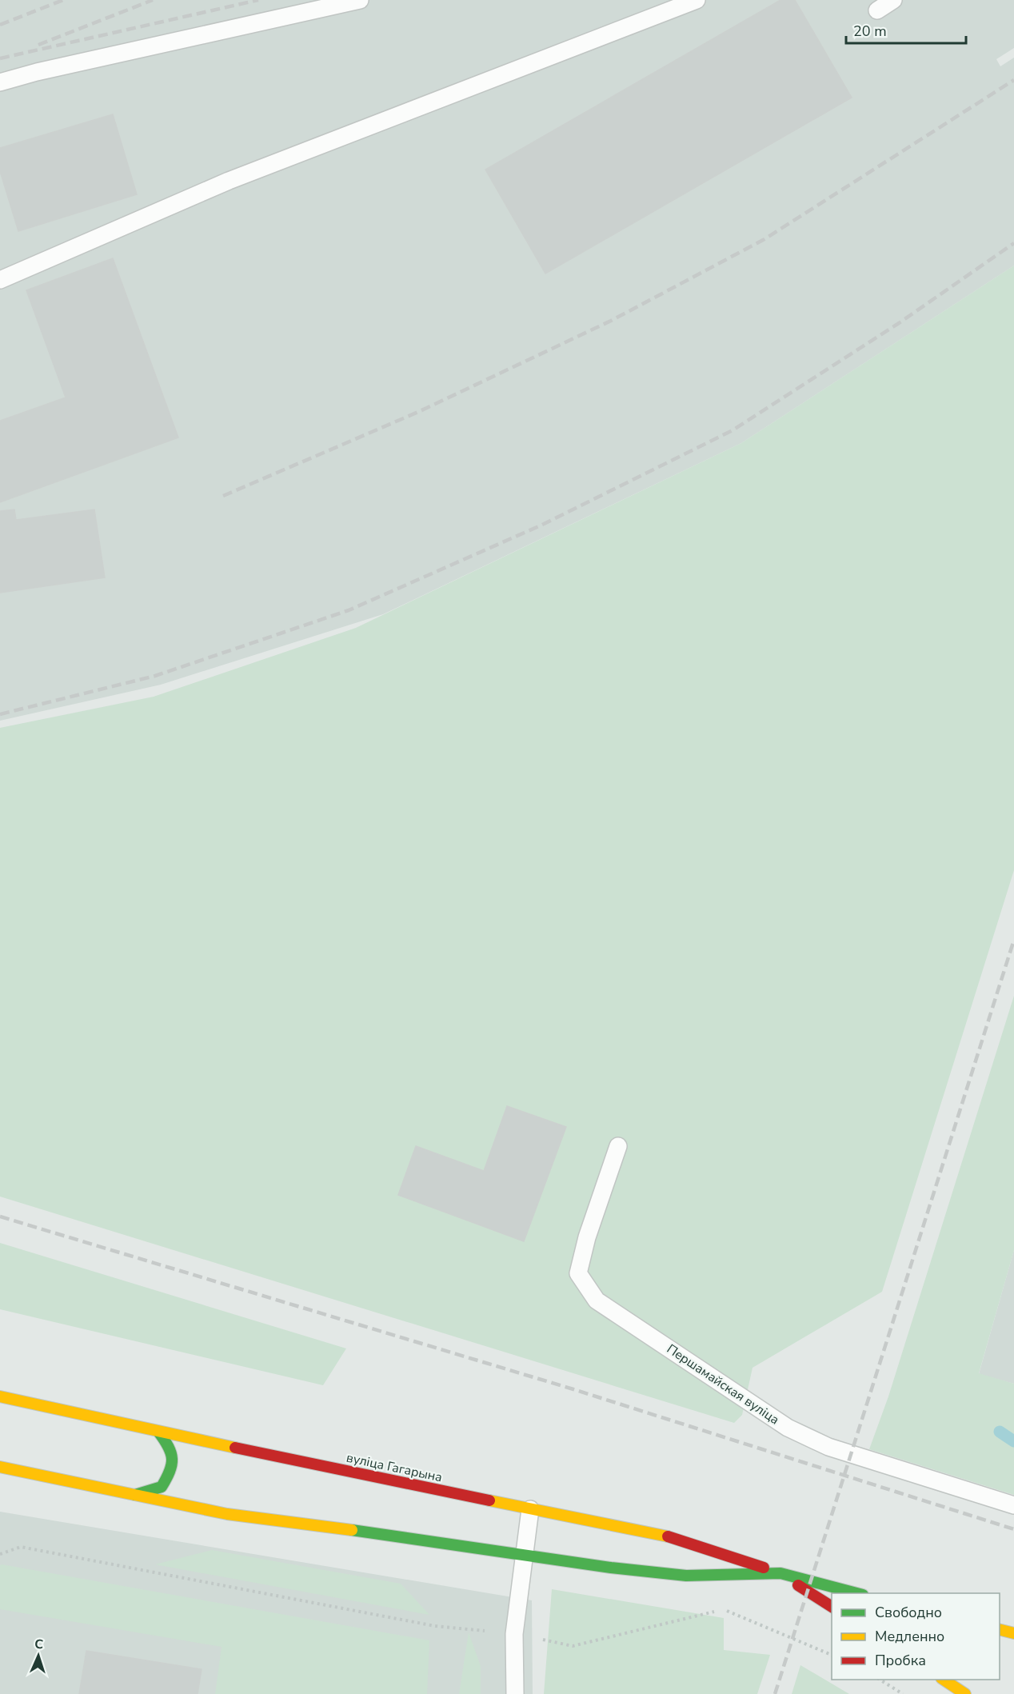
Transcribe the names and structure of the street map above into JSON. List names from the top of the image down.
{
  "streets": {
    "main road": ["вуліца Гагарына"],
    "lane": ["Першамайская вуліца"]
  },
  "legend": ["Свободно", "Медленно", "Пробка"],
  "scale_bar": "20 m",
  "north": "top"
}
